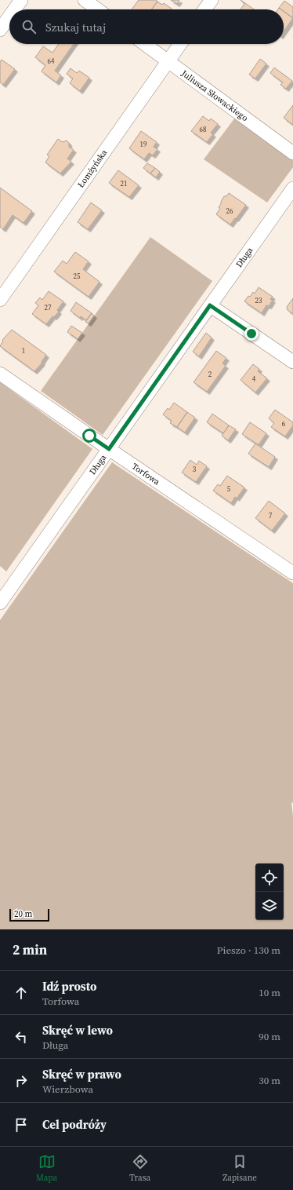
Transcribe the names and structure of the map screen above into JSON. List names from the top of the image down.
{
  "streets": {
    "street": [
      "Juliusza Słowackiego",
      "Łomżyńska",
      "Długa",
      "Torfowa"
    ]
  },
  "crossings": [
    ["Juliusza Słowackiego", "Łomżyńska"],
    ["Długa", "Torfowa"]
  ],
  "house_numbers": [
    "64",
    "68",
    "19",
    "21",
    "26",
    "25",
    "23",
    "27",
    "1",
    "2",
    "4",
    "6",
    "3",
    "5",
    "7"
  ],
  "scale_bar": "20 m",
  "page": {
    "search": "Szukaj tutaj",
    "scale": "20 m",
    "heading": ["2 min", "Pieszo · 130 m"],
    "list": [
      ["Idź prosto", "Torfowa", "10 m"],
      ["Skręć w lewo", "Długa", "90 m"],
      ["Skręć w prawo", "Wierzbowa", "30 m"],
      "Cel podróży"
    ],
    "nav": ["Mapa", "Trasa", "Zapisane"]
  }
}
